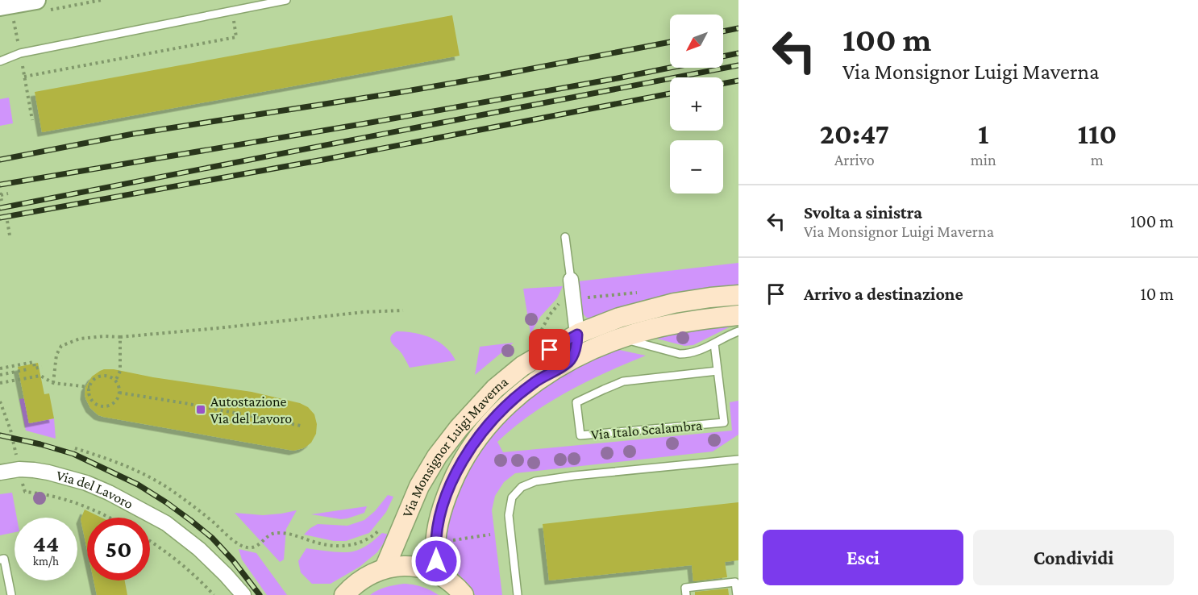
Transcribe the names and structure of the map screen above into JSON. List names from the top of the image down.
{
  "streets": {
    "main road": ["Via Monsignor Luigi Maverna"],
    "street": ["Via del Lavoro"],
    "lane": ["Via Italo Scalambra"]
  },
  "places": {
    "transit": ["Autostazione Via del Lavoro"]
  },
  "north": "bottom left",
  "page": {
    "turn": ["100 m", "Via Monsignor Luigi Maverna"],
    "map_buttons": ["+", "−"],
    "eta": [
      "20:47",
      "Arrivo",
      "1",
      "min",
      "110",
      "m"
    ],
    "list": [
      {
        "name": "Svolta a sinistra",
        "note": "Via Monsignor Luigi Maverna",
        "value": "100 m"
      },
      {
        "name": "Arrivo a destinazione",
        "value": "10 m"
      }
    ],
    "speed": "44 km/h",
    "limit": "50",
    "buttons": ["Esci", "Condividi"]
  }
}
